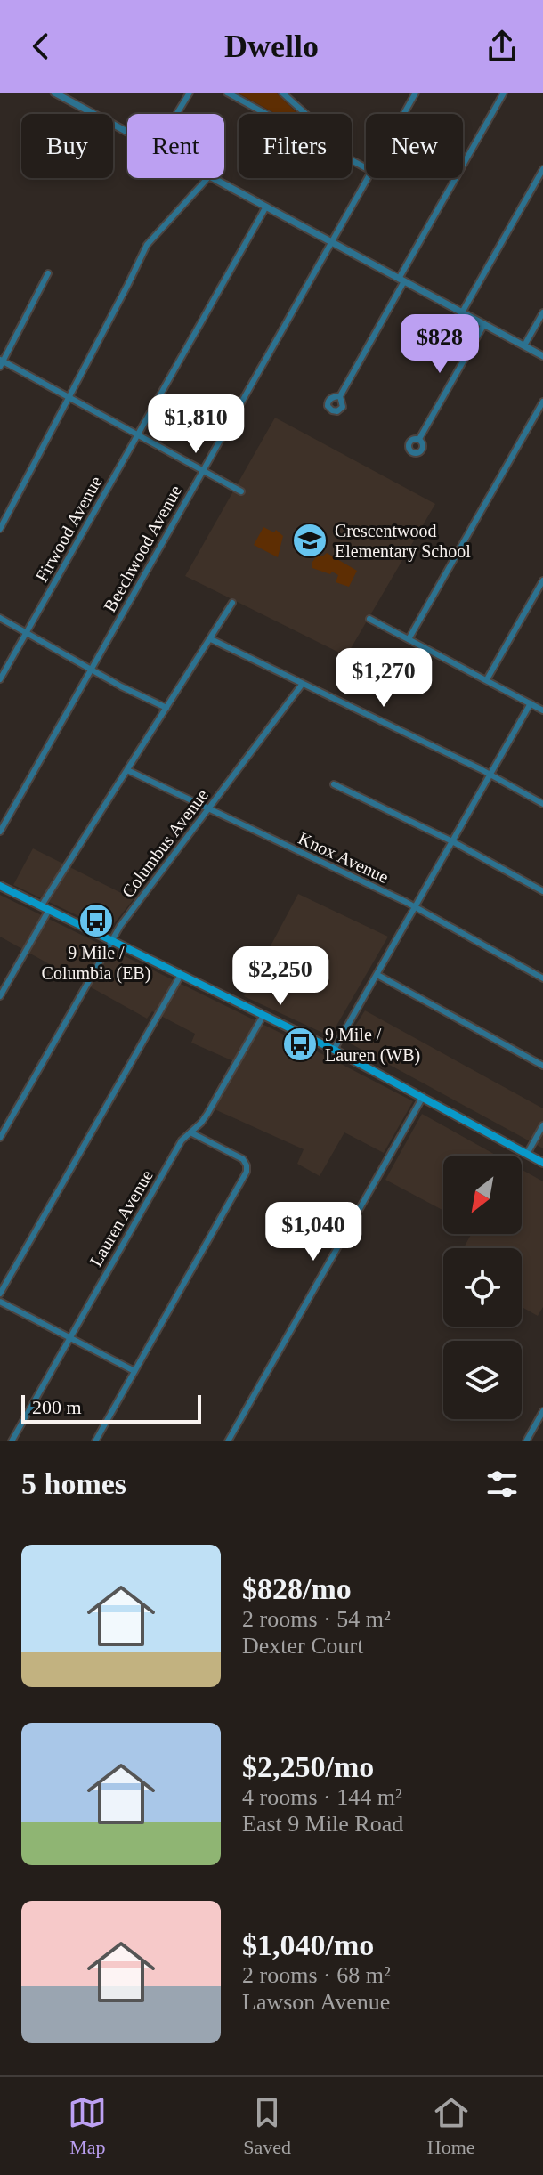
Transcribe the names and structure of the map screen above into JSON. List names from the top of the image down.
{
  "streets": {
    "street": [
      "Firwood Avenue",
      "Beechwood Avenue",
      "Columbus Avenue",
      "Knox Avenue",
      "Lauren Avenue"
    ]
  },
  "crossings": [
    ["Columbus Avenue", "Knox Avenue"]
  ],
  "places": {
    "school or university": ["Crescentwood Elementary School"],
    "bus stop": ["9 Mile / Columbia (EB)", "9 Mile / Lauren (WB)"]
  },
  "scale_bar": "200 m",
  "north": "bottom left",
  "page": {
    "header": "Dwello",
    "chip": [
      "Buy",
      "Rent",
      "Filters",
      "New"
    ],
    "price": [
      "$828",
      "$1,810",
      "$1,270",
      "$2,250",
      "$1,040"
    ],
    "scale": "200 m",
    "heading": "5 homes",
    "list": [
      {
        "name": "$828/mo",
        "note": "2 rooms · 54 m² · Dexter Court"
      },
      {
        "name": "$2,250/mo",
        "note": "4 rooms · 144 m² · East 9 Mile Road"
      },
      {
        "name": "$1,040/mo",
        "note": "2 rooms · 68 m² · Lawson Avenue"
      }
    ],
    "tabs": ["Map", "Saved", "Home"]
  }
}
